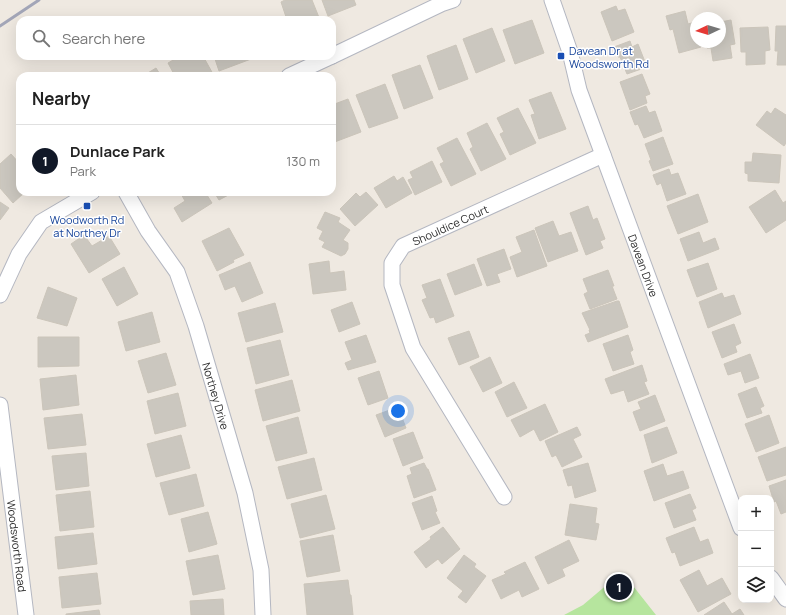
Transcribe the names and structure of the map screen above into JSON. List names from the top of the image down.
{
  "streets": {
    "street": [
      "Shouldice Court",
      "Davean Drive",
      "Northey Drive",
      "Woodsworth Road"
    ]
  },
  "crossings": [
    ["Shouldice Court", "Davean Drive"]
  ],
  "places": {
    "transit": ["Davean Dr at Woodsworth Rd", "Woodworth Rd at Northey Dr"]
  },
  "north": "left",
  "page": {
    "search": "Search here",
    "heading": "Nearby",
    "list": [
      {
        "mark": "1",
        "name": "Dunlace Park",
        "note": "Park",
        "value": "130 m"
      }
    ],
    "map_buttons": ["+", "−"],
    "pins": "1"
  }
}
